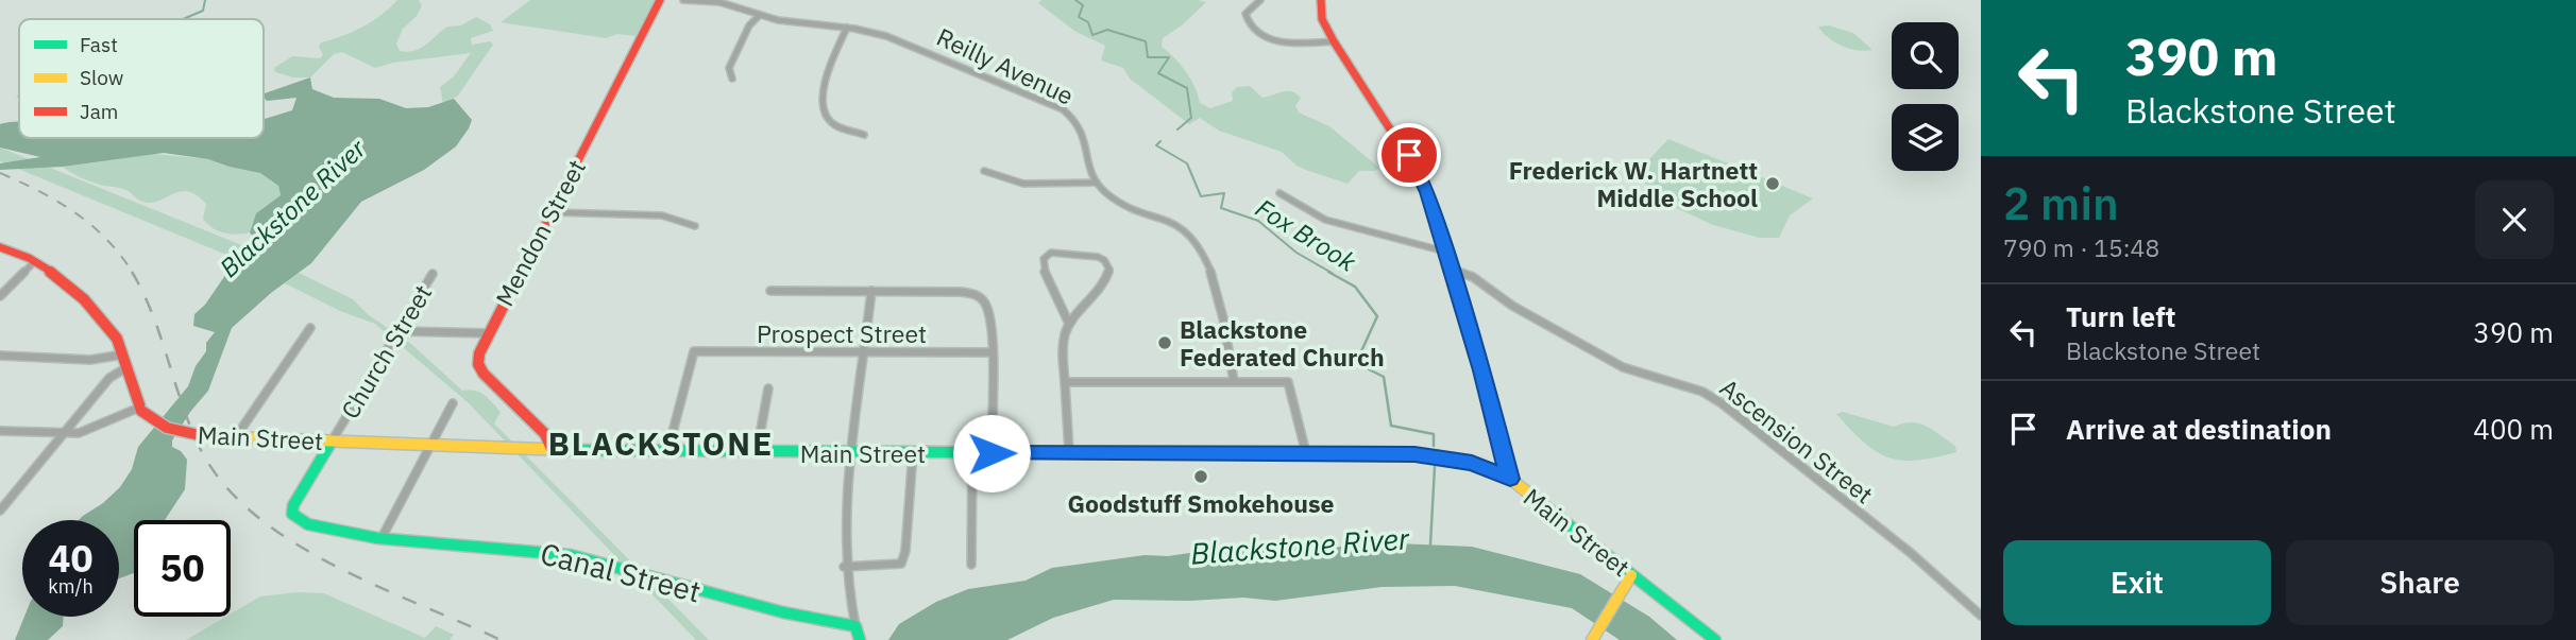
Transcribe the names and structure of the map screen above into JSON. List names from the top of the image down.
{
  "streets": {
    "main road": [
      "Mendon Street",
      "Church Street",
      "Main Street",
      "Canal Street"
    ],
    "street": ["Reilly Avenue", "Prospect Street", "Ascension Street"]
  },
  "crossings": [
    ["Mendon Street", "Main Street"],
    ["Prospect Street", "Main Street"],
    ["Church Street", "Main Street"],
    ["Church Street", "Canal Street"]
  ],
  "districts": ["BLACKSTONE"],
  "water": ["Blackstone River", "Fox Brook"],
  "places": ["Frederick W. Hartnett Middle School", "Blackstone Federated Church", "Goodstuff Smokehouse"],
  "legend": ["Fast", "Slow", "Jam"],
  "page": {
    "turn": ["390 m", "Blackstone Street"],
    "heading": ["2 min", "790 m · 15:48"],
    "list": [
      {
        "name": "Turn left",
        "note": "Blackstone Street",
        "value": "390 m"
      },
      {
        "name": "Arrive at destination",
        "value": "400 m"
      }
    ],
    "speed": "40 km/h",
    "limit": "50",
    "buttons": ["Exit", "Share"]
  }
}
